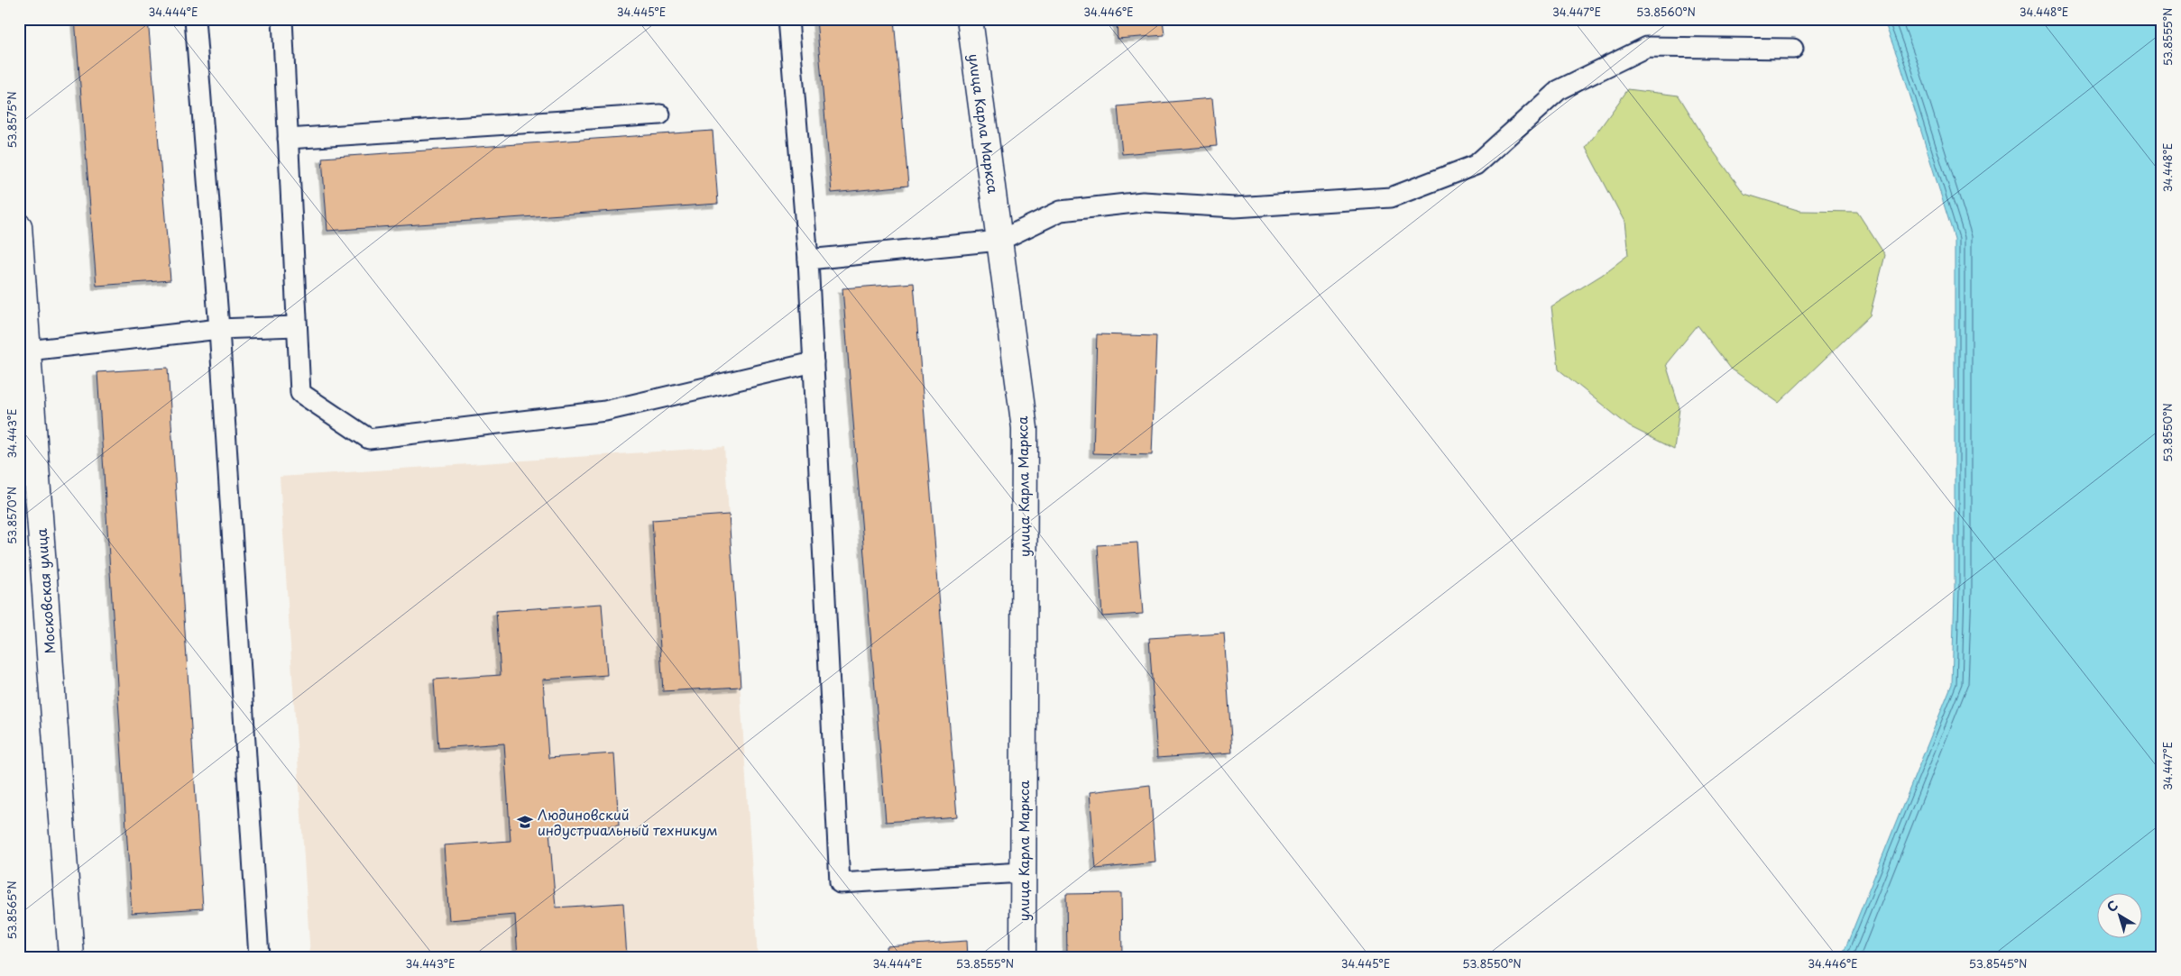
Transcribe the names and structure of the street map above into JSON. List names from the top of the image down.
{
  "streets": {
    "street": ["улица Карла Маркса", "Московская улица"]
  },
  "places": {
    "school or university": ["Людиновский индустриальный техникум"]
  },
  "north": "top left",
  "coordinates": [
    "34.444°E",
    "34.445°E",
    "34.446°E",
    "34.447°E",
    "53.8560°N",
    "34.448°E",
    "53.8555°N",
    "53.8575°N",
    "53.8550°N",
    "34.443°E",
    "53.8570°N",
    "53.8565°N",
    "53.8545°N"
  ]
}
